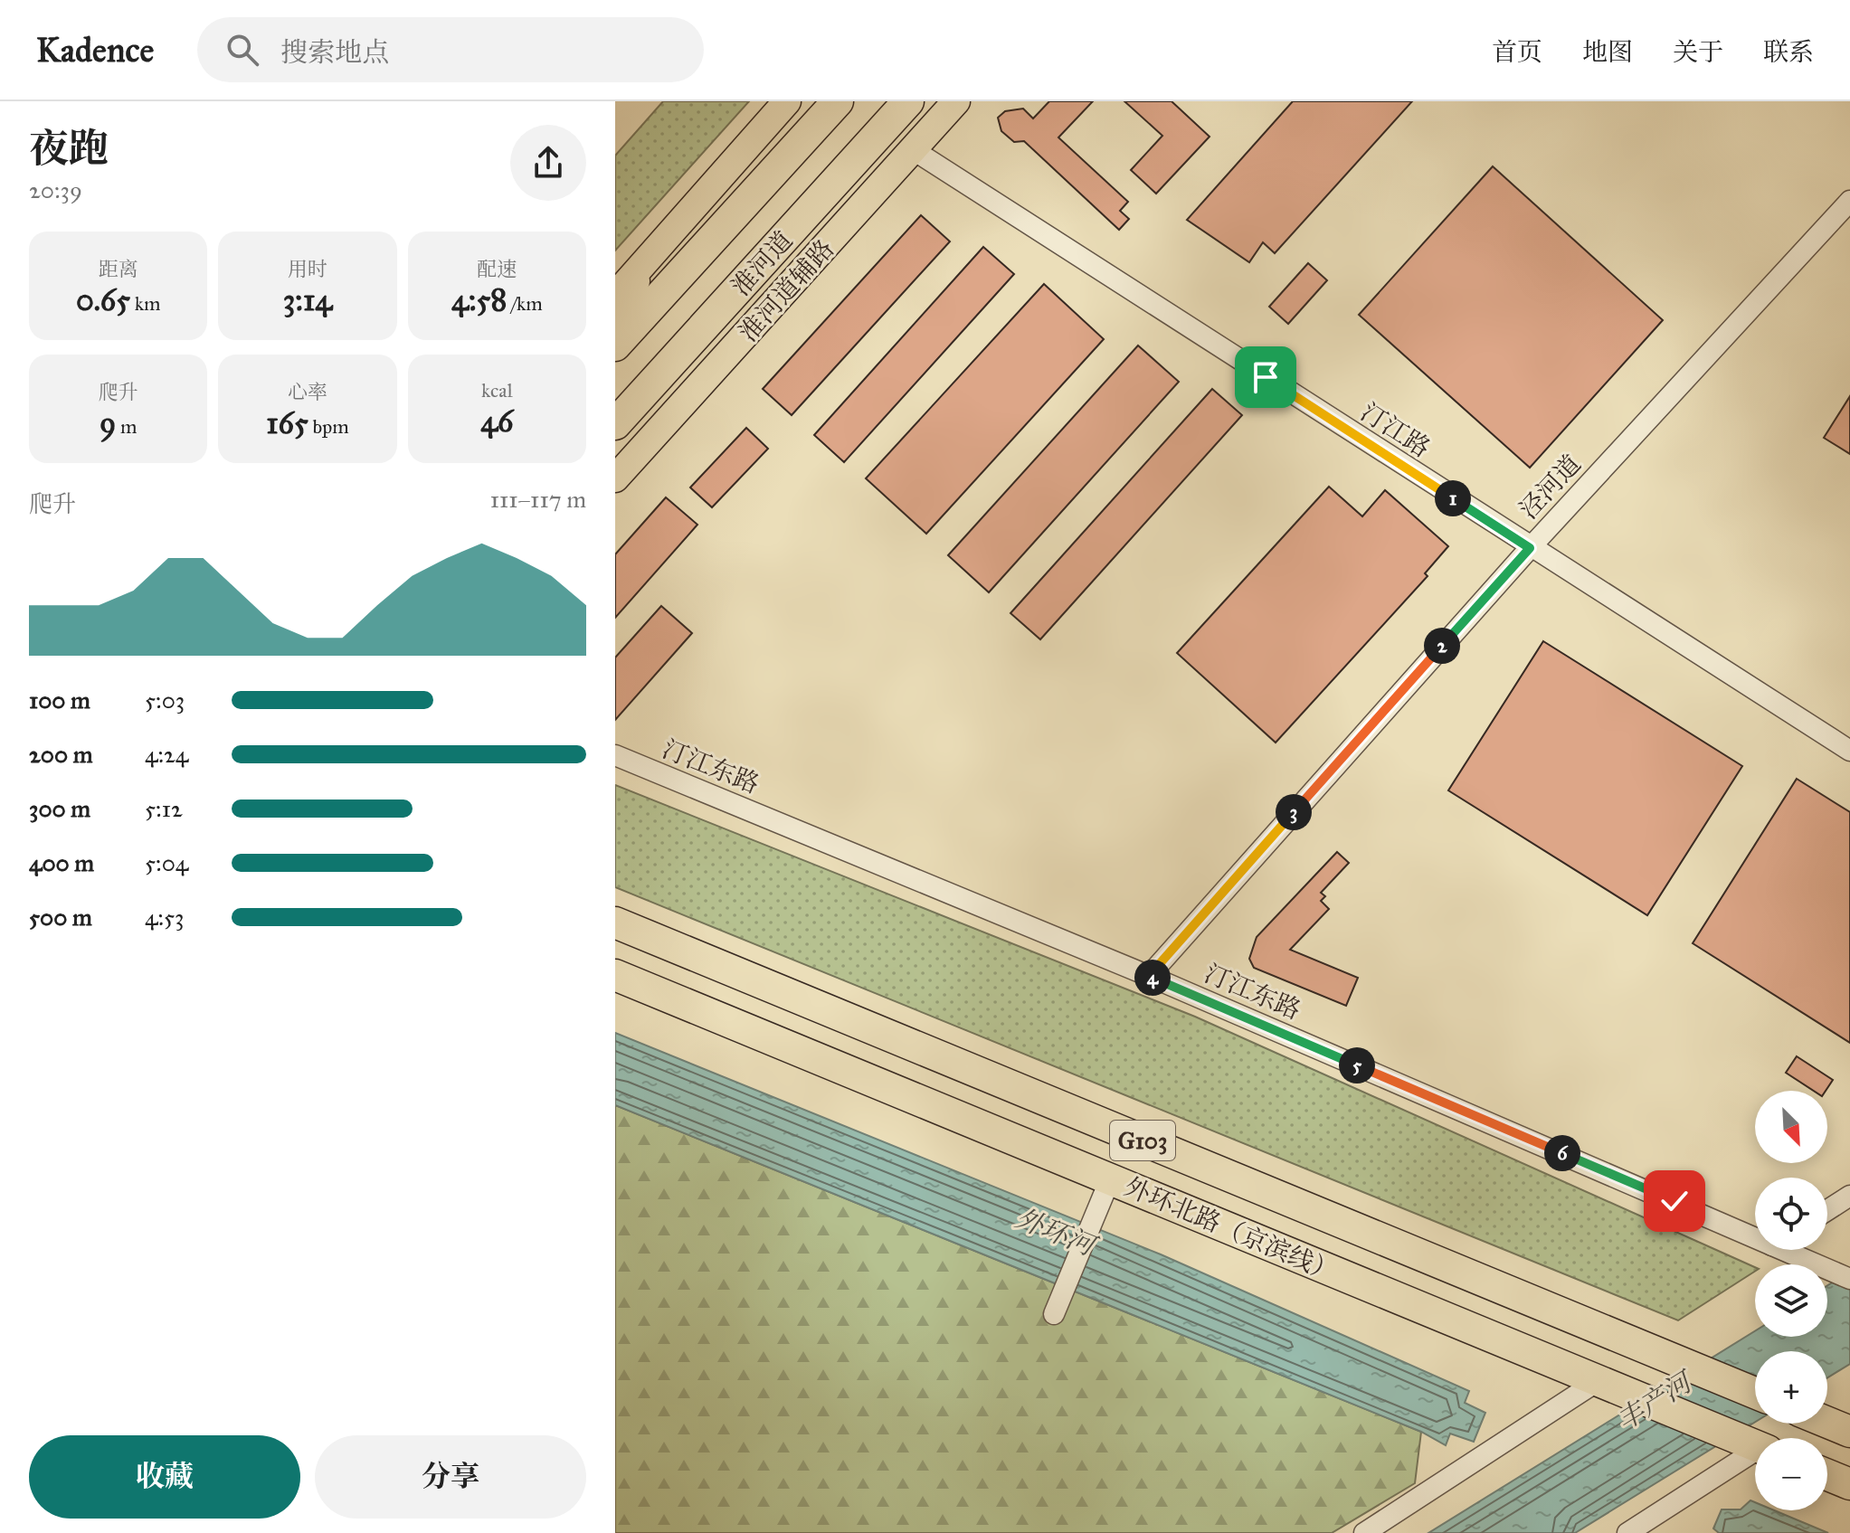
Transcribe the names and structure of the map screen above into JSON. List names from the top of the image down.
{
  "streets": {
    "highway": ["淮河道", "G103", "外环北路（京滨线）"],
    "main road": ["淮河道辅路"],
    "street": ["汀江路", "泾河道", "汀江东路"]
  },
  "crossings": [
    ["淮河道辅路", "汀江路"],
    ["汀江路", "泾河道"],
    ["泾河道", "汀江东路"]
  ],
  "water": ["外环河", "丰产河"],
  "north": "bottom right",
  "page": {
    "header": "Kadence",
    "search": "搜索地点",
    "nav": [
      "首页",
      "地图",
      "关于",
      "联系"
    ],
    "heading": ["夜跑", "20:39"],
    "stats": [
      ["距离", "0.65 km"],
      ["用时", "3:14"],
      ["配速", "4:58 /km"],
      ["爬升", "9 m"],
      ["心率", "165 bpm"],
      ["kcal", "46"]
    ],
    "chart": ["爬升", "111–117 m"],
    "pins": [
      "1",
      "2",
      "3",
      "4",
      "5",
      "6"
    ],
    "list": [
      {
        "name": "100 m",
        "note": "5:03"
      },
      {
        "name": "200 m",
        "note": "4:24"
      },
      {
        "name": "300 m",
        "note": "5:12"
      },
      {
        "name": "400 m",
        "note": "5:04"
      },
      {
        "name": "500 m",
        "note": "4:53"
      }
    ],
    "map_buttons": ["+", "−"],
    "buttons": ["收藏", "分享"]
  }
}
